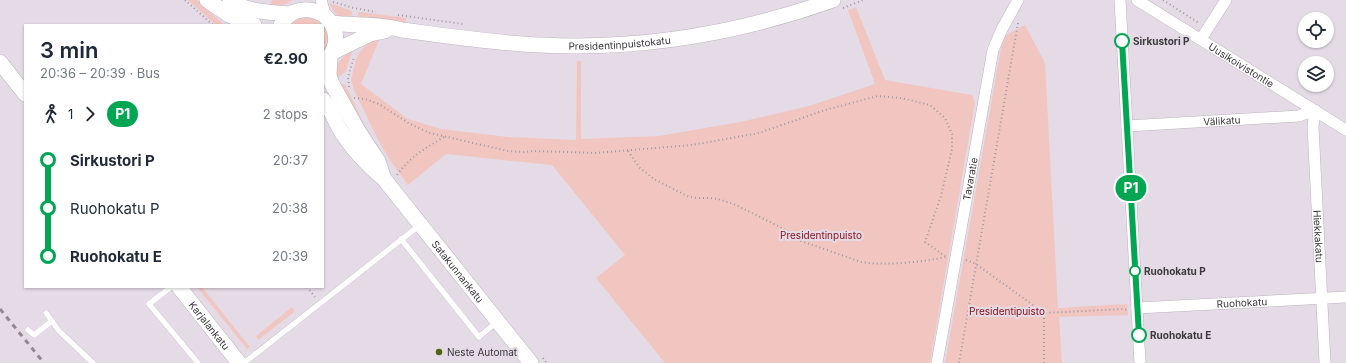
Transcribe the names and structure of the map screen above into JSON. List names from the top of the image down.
{
  "streets": {
    "main road": ["Presidentinpuistokatu", "Satakunnankatu", "Karjalankatu"],
    "street": [
      "Uusikoivistontie",
      "Välikatu",
      "Tavaratie",
      "Hiekkakatu",
      "Ruohokatu"
    ]
  },
  "crossings": [
    ["Presidentinpuistokatu", "Satakunnankatu"],
    ["Uusikoivistontie", "Välikatu"],
    ["Uusikoivistontie", "Hiekkakatu"],
    ["Välikatu", "Hiekkakatu"],
    ["Hiekkakatu", "Ruohokatu"]
  ],
  "parks": ["Presidentinpuisto", "Presidentipuisto"],
  "places": [
    "Sirkustori P",
    "Ruohokatu P",
    "Ruohokatu E",
    "Neste Automat"
  ],
  "lines": ["bus line P1"],
  "page": {
    "on_map": "P1",
    "heading": ["3 min", "20:36 – 20:39 · Bus", "€2.90"],
    "legs": ["1", "P1", "2 stops"],
    "list": [
      {
        "name": "Sirkustori P",
        "value": "20:37"
      },
      {
        "name": "Ruohokatu P",
        "value": "20:38"
      },
      {
        "name": "Ruohokatu E",
        "value": "20:39"
      }
    ]
  }
}
